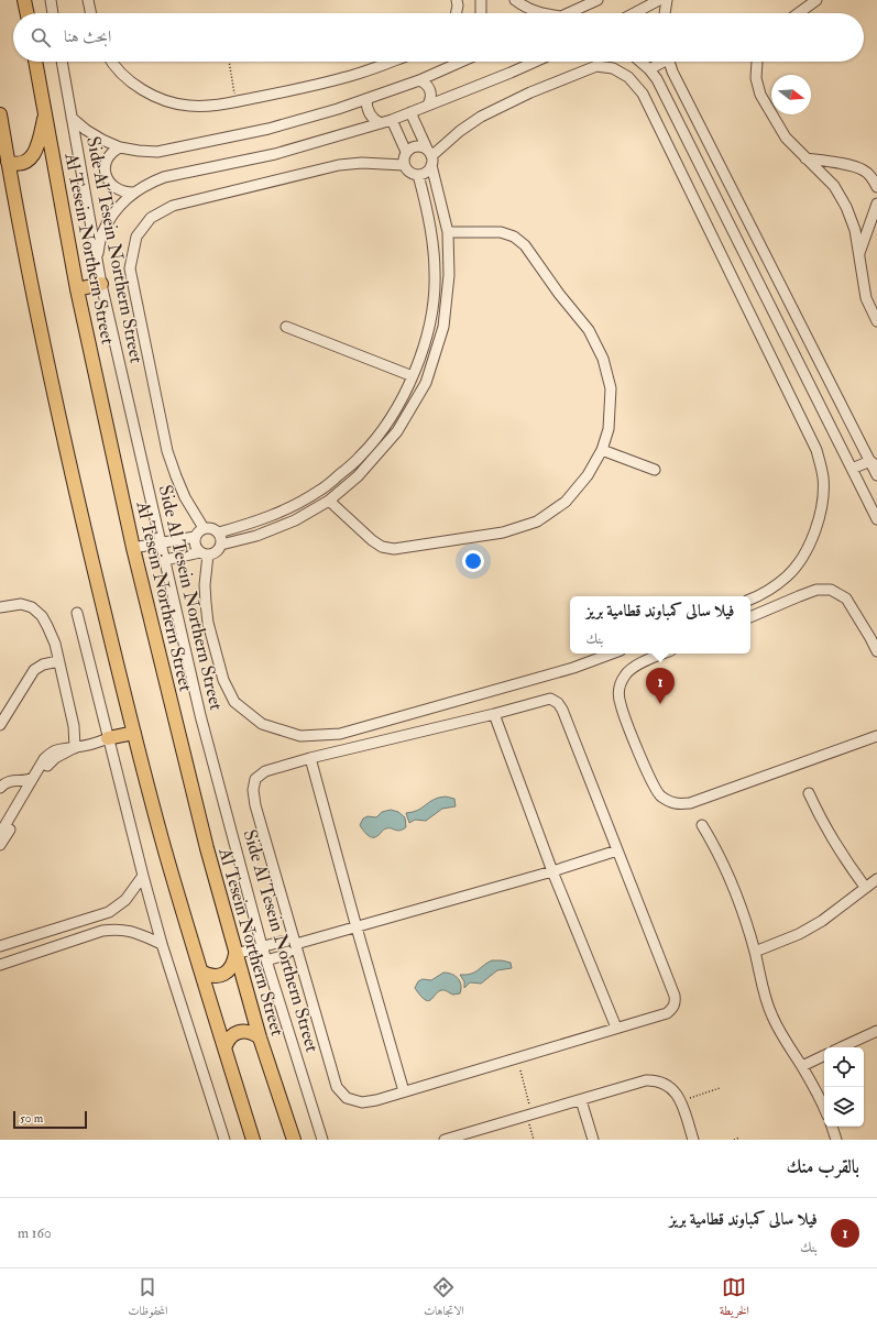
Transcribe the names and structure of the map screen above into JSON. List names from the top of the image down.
{
  "streets": {
    "main road": ["Al Tesein Northern Street"],
    "street": ["Side Al Tesein Northern Street"]
  },
  "scale_bar": "50 m",
  "north": "right",
  "page": {
    "search": "ابحث هنا",
    "popup": ["فيلا سالى كمباوند قطامية بريز", "بنك"],
    "pins": "1",
    "scale": "50 m",
    "heading": "بالقرب منك",
    "list": [
      {
        "mark": "1",
        "name": "فيلا سالى كمباوند قطامية بريز",
        "note": "بنك",
        "value": "160 m"
      }
    ],
    "nav": ["الخريطة", "الاتجاهات", "المحفوظات"]
  }
}
